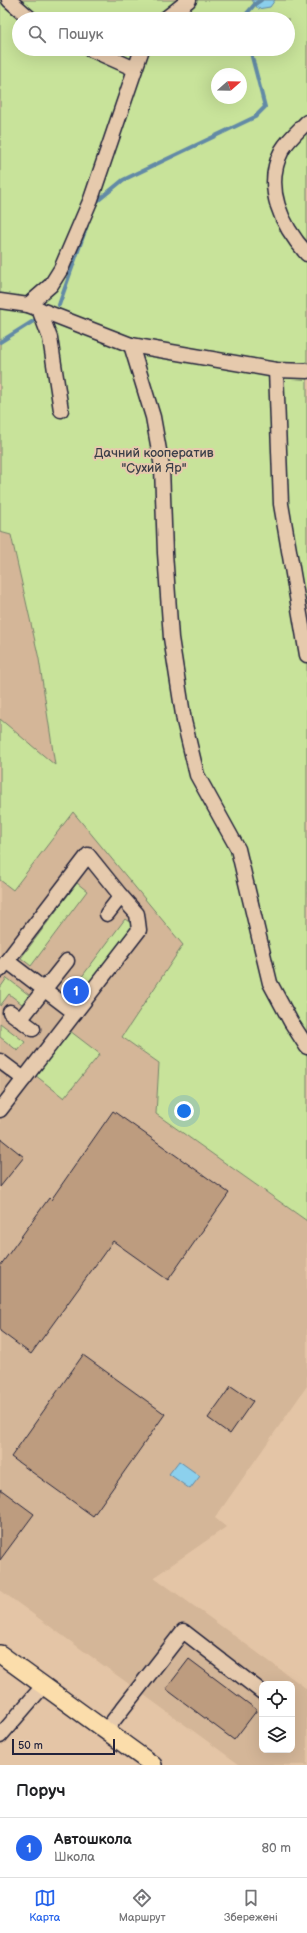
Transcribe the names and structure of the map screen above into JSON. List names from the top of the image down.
{
  "parks": ["Дачний кооператив \"Сухий Яр\""],
  "scale_bar": "50 m",
  "north": "right",
  "page": {
    "search": "Пошук",
    "pins": "1",
    "scale": "50 m",
    "heading": "Поруч",
    "list": [
      {
        "mark": "1",
        "name": "Автошкола",
        "note": "Школа",
        "value": "80 m"
      }
    ],
    "nav": ["Карта", "Маршрут", "Збережені"]
  }
}
